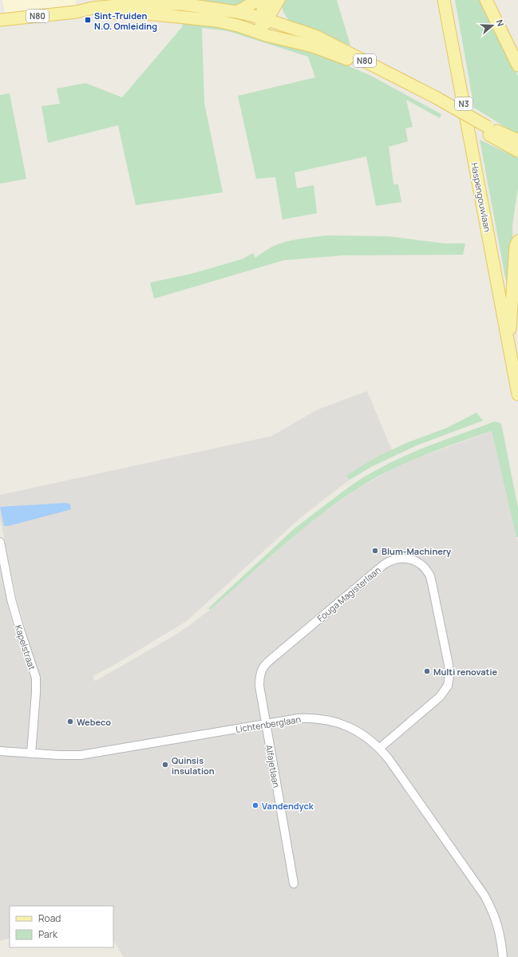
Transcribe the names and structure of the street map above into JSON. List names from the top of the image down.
{
  "streets": {
    "main road": ["N80", "N3", "Haspengouwlaan"],
    "street": [
      "Fouga Magisterlaan",
      "Kapelstraat",
      "Lichtenberglaan",
      "Alfajetlaan"
    ]
  },
  "crossings": [
    ["Fouga Magisterlaan", "Lichtenberglaan"],
    ["Fouga Magisterlaan", "Alfajetlaan"],
    ["Kapelstraat", "Lichtenberglaan"],
    ["Lichtenberglaan", "Alfajetlaan"]
  ],
  "places": {
    "transit": ["Sint-Truiden N.O. Omleiding"],
    "other": [
      "Blum-Machinery",
      "Multi renovatie",
      "Webeco",
      "Quinsis insulation",
      "Vandendyck"
    ]
  },
  "legend": ["Road", "Park"],
  "north": "right"
}
